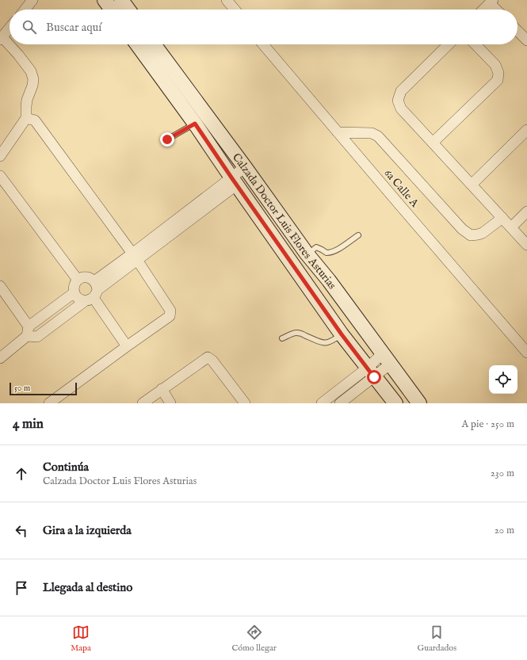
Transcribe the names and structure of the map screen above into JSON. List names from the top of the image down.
{
  "streets": {
    "main road": ["Calzada Doctor Luis Flores Asturias"],
    "street": ["6a Calle A"]
  },
  "scale_bar": "50 m",
  "page": {
    "search": "Buscar aquí",
    "scale": "50 m",
    "heading": ["4 min", "A pie · 250 m"],
    "list": [
      ["Continúa", "Calzada Doctor Luis Flores Asturias", "230 m"],
      ["Gira a la izquierda", "20 m"],
      "Llegada al destino"
    ],
    "nav": ["Mapa", "Cómo llegar", "Guardados"]
  }
}
